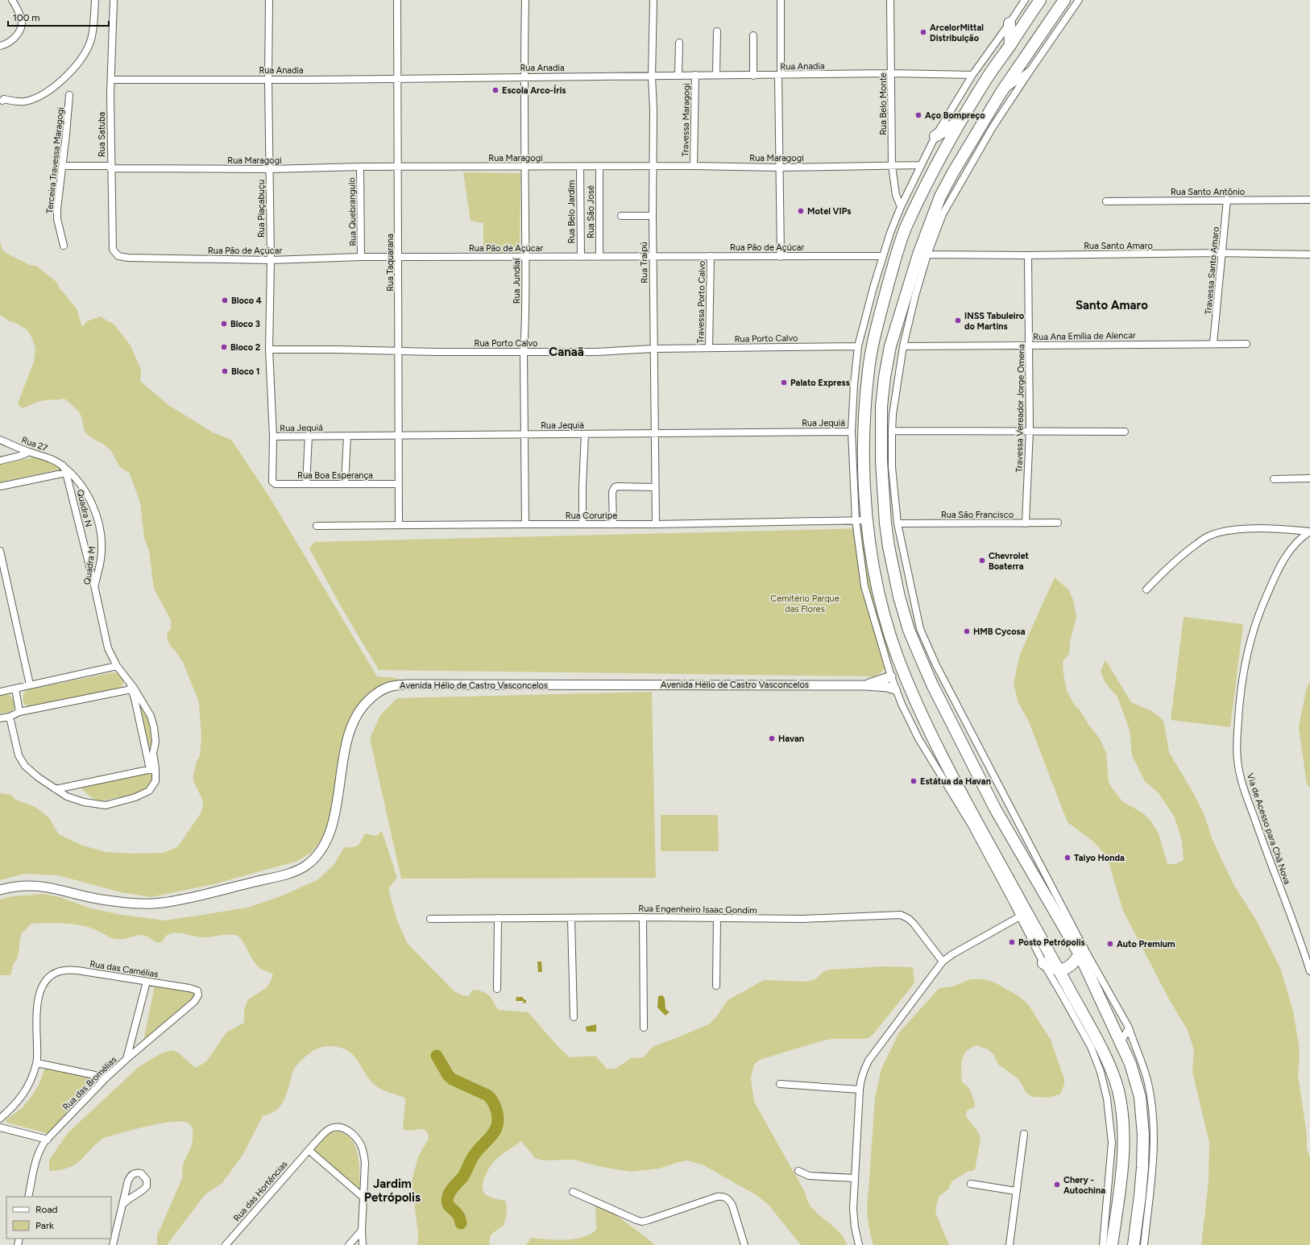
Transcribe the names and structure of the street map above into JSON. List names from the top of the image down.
{
  "streets": {
    "street": [
      "Rua Anadia",
      "Rua Belo Monte",
      "Travessa Maragogi",
      "Rua Satuba",
      "Rua Maragogi",
      "Terceira Travessa Maragogi",
      "Rua Santo Antônio",
      "Rua Piaçabuçu",
      "Rua Quebrangulo",
      "Rua Belo Jardim",
      "Rua São José",
      "Rua Santo Amaro",
      "Rua Pão de Açúcar",
      "Rua Taquarana",
      "Rua Traipú",
      "Travessa Santo Amaro",
      "Rua Jundiaí",
      "Travessa Porto Calvo",
      "Rua Ana Emília de Alencar",
      "Rua Porto Calvo",
      "Travessa Vereador Jorge Omena",
      "Rua Jequiá",
      "Rua 27",
      "Rua Boa Esperança",
      "Quadra N",
      "Rua São Francisco",
      "Rua Coruripe",
      "Quadra M",
      "Avenida Hélio de Castro Vasconcelos",
      "Via de Acesso para Chã Nova",
      "Rua Engenheiro Isaac Gondim",
      "Rua das Camélias",
      "Rua das Bromélias",
      "Rua das Hortências"
    ]
  },
  "crossings": [
    ["Rua Anadia", "Rua Belo Monte"],
    ["Rua Anadia", "Travessa Maragogi"],
    ["Rua Anadia", "Rua Satuba"],
    ["Rua Anadia", "Rua Piaçabuçu"],
    ["Rua Anadia", "Rua Taquarana"],
    ["Rua Anadia", "Rua Traipú"],
    ["Rua Anadia", "Rua Jundiaí"],
    ["Rua Belo Monte", "Rua Maragogi"],
    ["Travessa Maragogi", "Rua Maragogi"],
    ["Rua Satuba", "Rua Maragogi"],
    ["Rua Satuba", "Rua Pão de Açúcar"],
    ["Rua Maragogi", "Terceira Travessa Maragogi"],
    ["Rua Maragogi", "Rua Piaçabuçu"],
    ["Rua Maragogi", "Rua Quebrangulo"],
    ["Rua Maragogi", "Rua Belo Jardim"],
    ["Rua Maragogi", "Rua São José"],
    ["Rua Maragogi", "Rua Taquarana"],
    ["Rua Maragogi", "Rua Traipú"],
    ["Rua Maragogi", "Rua Jundiaí"],
    ["Rua Santo Antônio", "Travessa Santo Amaro"],
    ["Rua Piaçabuçu", "Rua Pão de Açúcar"],
    ["Rua Piaçabuçu", "Rua Porto Calvo"],
    ["Rua Piaçabuçu", "Rua Jequiá"],
    ["Rua Piaçabuçu", "Rua Boa Esperança"],
    ["Rua Quebrangulo", "Rua Pão de Açúcar"],
    ["Rua Belo Jardim", "Rua Pão de Açúcar"],
    ["Rua São José", "Rua Pão de Açúcar"],
    ["Rua Santo Amaro", "Travessa Santo Amaro"],
    ["Rua Santo Amaro", "Travessa Vereador Jorge Omena"],
    ["Rua Pão de Açúcar", "Rua Taquarana"],
    ["Rua Pão de Açúcar", "Rua Traipú"],
    ["Rua Pão de Açúcar", "Rua Jundiaí"],
    ["Rua Pão de Açúcar", "Travessa Porto Calvo"],
    ["Rua Taquarana", "Rua Porto Calvo"],
    ["Rua Taquarana", "Rua Jequiá"],
    ["Rua Taquarana", "Rua Boa Esperança"],
    ["Rua Taquarana", "Rua Coruripe"],
    ["Rua Traipú", "Rua Porto Calvo"],
    ["Rua Traipú", "Rua Jequiá"],
    ["Rua Traipú", "Rua Coruripe"],
    ["Travessa Santo Amaro", "Rua Ana Emília de Alencar"],
    ["Rua Jundiaí", "Rua Porto Calvo"],
    ["Rua Jundiaí", "Rua Jequiá"],
    ["Rua Jundiaí", "Rua Coruripe"],
    ["Travessa Porto Calvo", "Rua Porto Calvo"],
    ["Rua Ana Emília de Alencar", "Travessa Vereador Jorge Omena"],
    ["Travessa Vereador Jorge Omena", "Rua São Francisco"],
    ["Rua 27", "Quadra M"],
    ["Quadra N", "Quadra M"],
    ["Rua das Camélias", "Rua das Bromélias"]
  ],
  "districts": ["Santo Amaro", "Canaã", "Jardim Petrópolis"],
  "parks": ["Cemitério Parque das Flores"],
  "places": [
    "ArcelorMittal Distribuição",
    "Escola Arco-Íris",
    "Aço Bompreço",
    "Motel VIPs",
    "Bloco 4",
    "INSS Tabuleiro do Martins",
    "Bloco 3",
    "Bloco 2",
    "Bloco 1",
    "Palato Express",
    "Chevrolet Boaterra",
    "HMB Cycosa",
    "Havan",
    "Estátua da Havan",
    "Taiyo Honda",
    "Posto Petrópolis",
    "Auto Premium",
    "Chery - Autochina"
  ],
  "legend": ["Road", "Park"],
  "scale_bar": "100 m"
}
